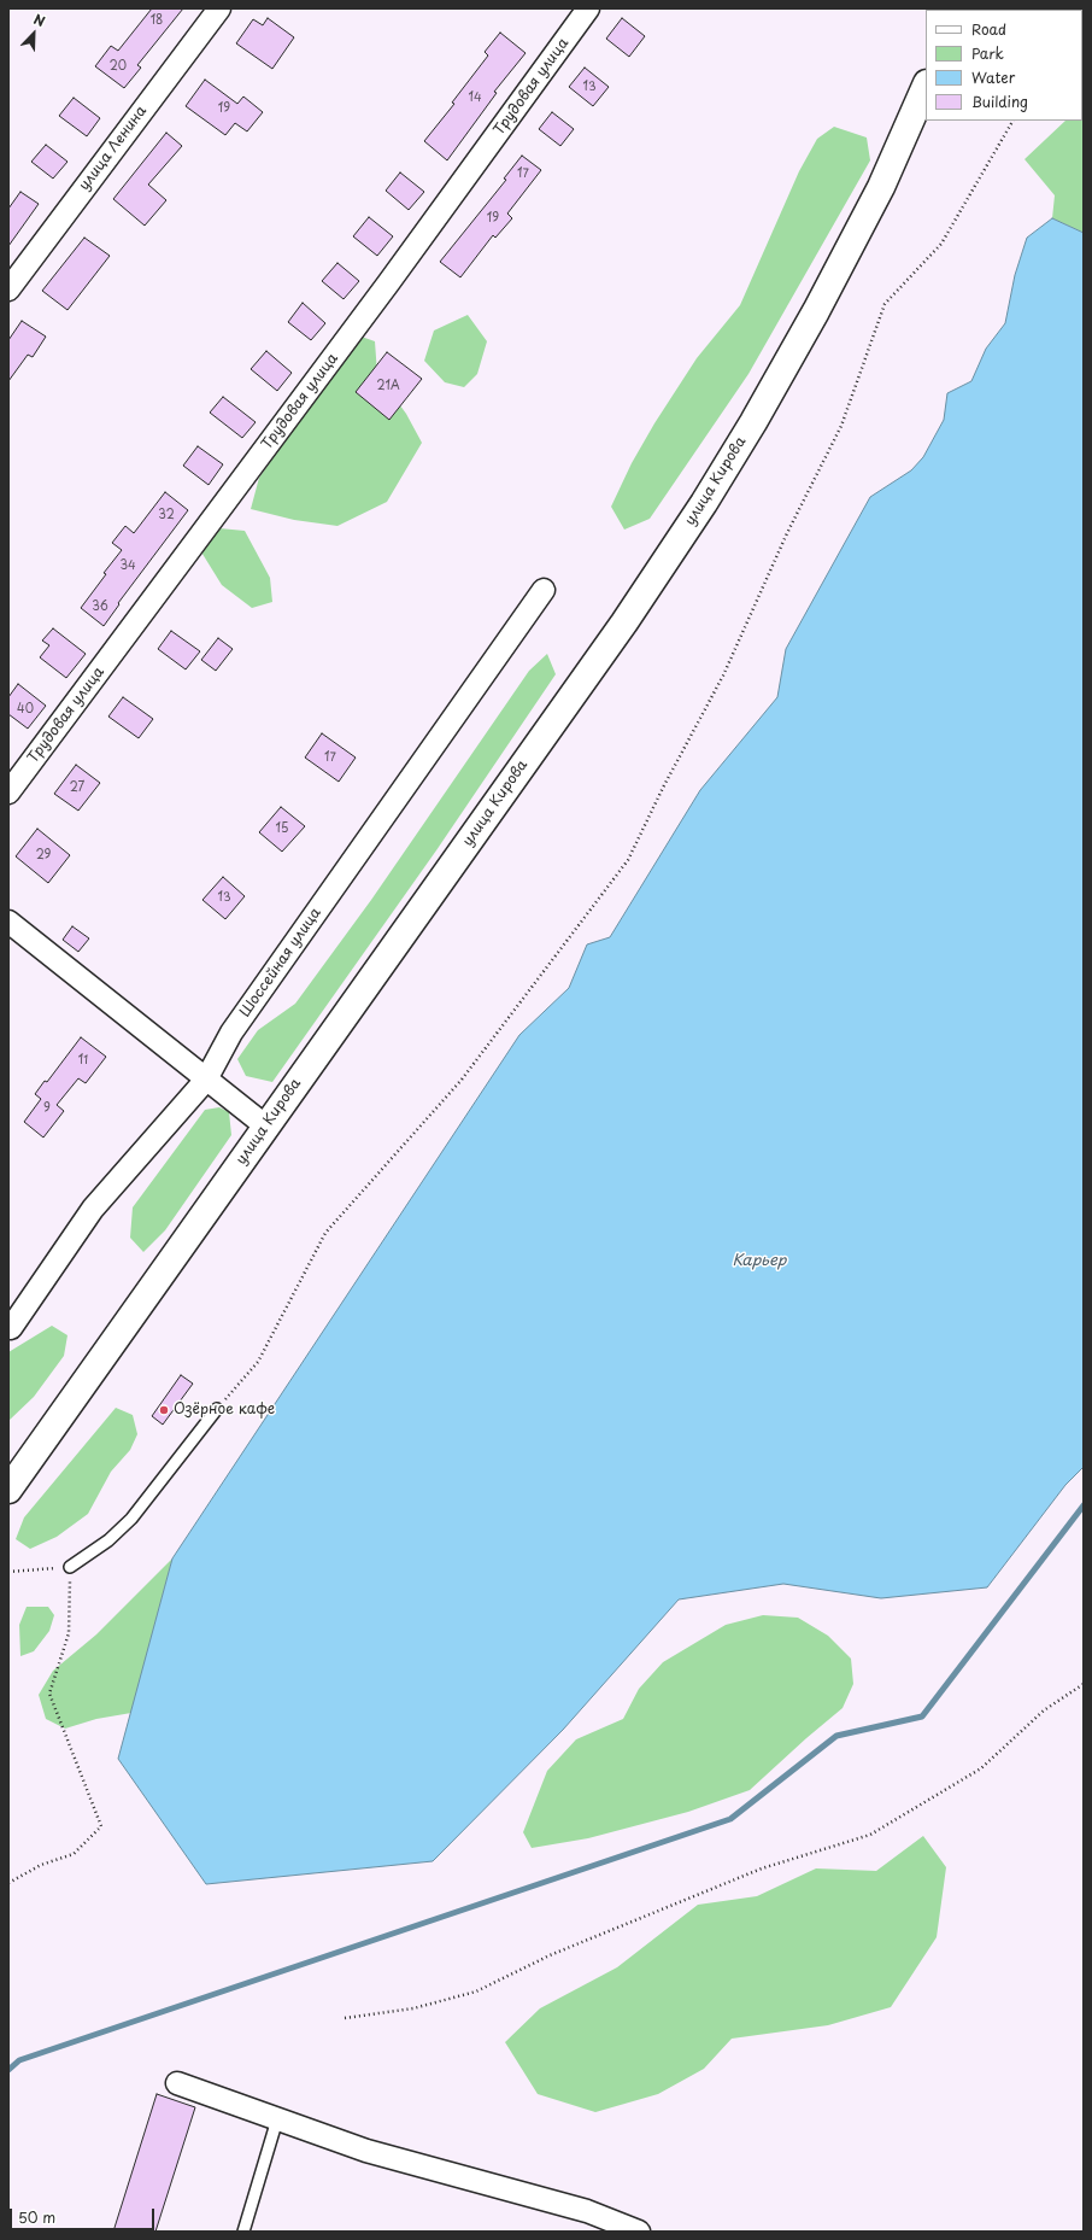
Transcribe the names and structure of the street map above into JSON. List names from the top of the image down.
{
  "streets": {
    "main road": ["улица Кирова"],
    "street": ["Трудовая улица", "улица Ленина", "Шоссейная улица"]
  },
  "water": ["Карьер"],
  "places": ["Озёрное кафе"],
  "house_numbers": [
    "18",
    "20",
    "13",
    "14",
    "19",
    "17",
    "19",
    "21А",
    "32",
    "34",
    "36",
    "40",
    "17",
    "27",
    "15",
    "29",
    "13",
    "11",
    "9"
  ],
  "legend": [
    "Road",
    "Park",
    "Water",
    "Building"
  ],
  "scale_bar": "50 m",
  "north": "top right"
}
